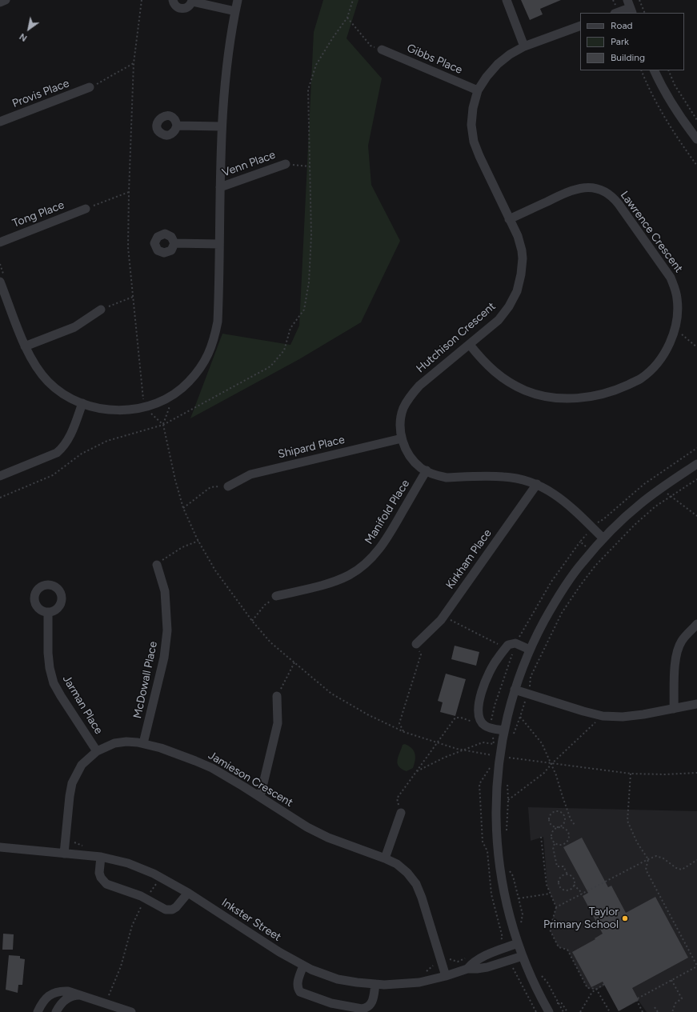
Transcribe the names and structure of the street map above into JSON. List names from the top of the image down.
{
  "streets": {
    "street": [
      "Gibbs Place",
      "Provis Place",
      "Venn Place",
      "Tong Place",
      "Lawrence Crescent",
      "Hutchison Crescent",
      "Shipard Place",
      "Manifold Place",
      "Kirkham Place",
      "McDowall Place",
      "Jarman Place",
      "Jamieson Crescent",
      "Inkster Street"
    ]
  },
  "crossings": [
    ["Gibbs Place", "Hutchison Crescent"],
    ["Lawrence Crescent", "Hutchison Crescent"],
    ["Hutchison Crescent", "Shipard Place"],
    ["Hutchison Crescent", "Manifold Place"],
    ["Hutchison Crescent", "Kirkham Place"],
    ["McDowall Place", "Jamieson Crescent"],
    ["Jarman Place", "Jamieson Crescent"],
    ["Jamieson Crescent", "Inkster Street"]
  ],
  "places": ["Taylor Primary School"],
  "legend": ["Road", "Park", "Building"],
  "north": "bottom left"
}
